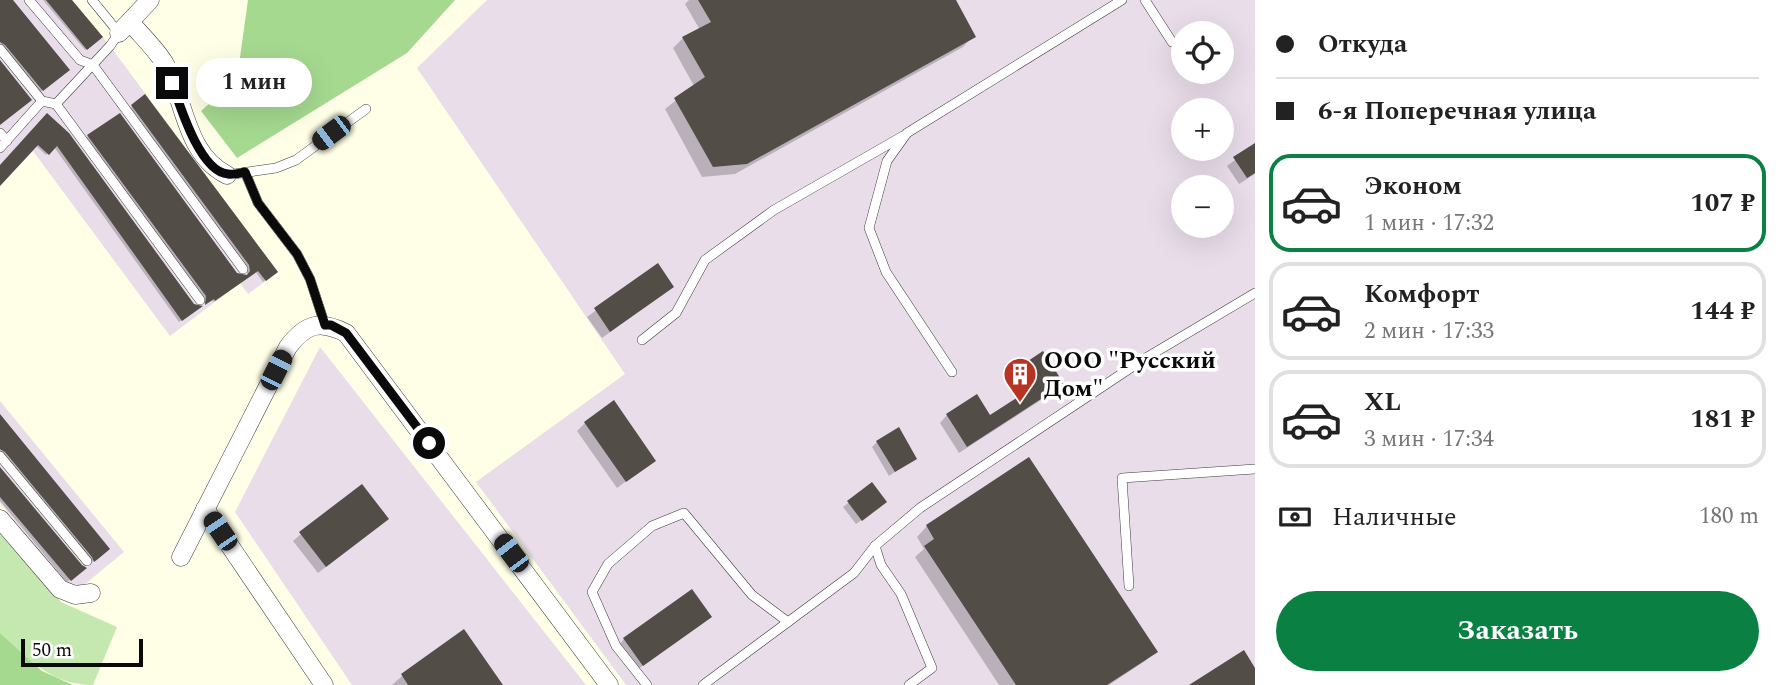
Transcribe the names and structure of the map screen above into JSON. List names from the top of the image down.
{
  "places": {
    "building": ["ООО \"Русский Дом\""]
  },
  "scale_bar": "50 m",
  "page": {
    "banner": ["Откуда", "6-я Поперечная улица"],
    "map_buttons": ["+", "−"],
    "bubble": "1 мин",
    "list": [
      {
        "name": "Эконом",
        "note": "1 мин · 17:32",
        "value": "107 ₽"
      },
      {
        "name": "Комфорт",
        "note": "2 мин · 17:33",
        "value": "144 ₽"
      },
      {
        "name": "XL",
        "note": "3 мин · 17:34",
        "value": "181 ₽"
      }
    ],
    "pay": ["Наличные", "180 m"],
    "buttons": "Заказать",
    "scale": "50 m"
  }
}
